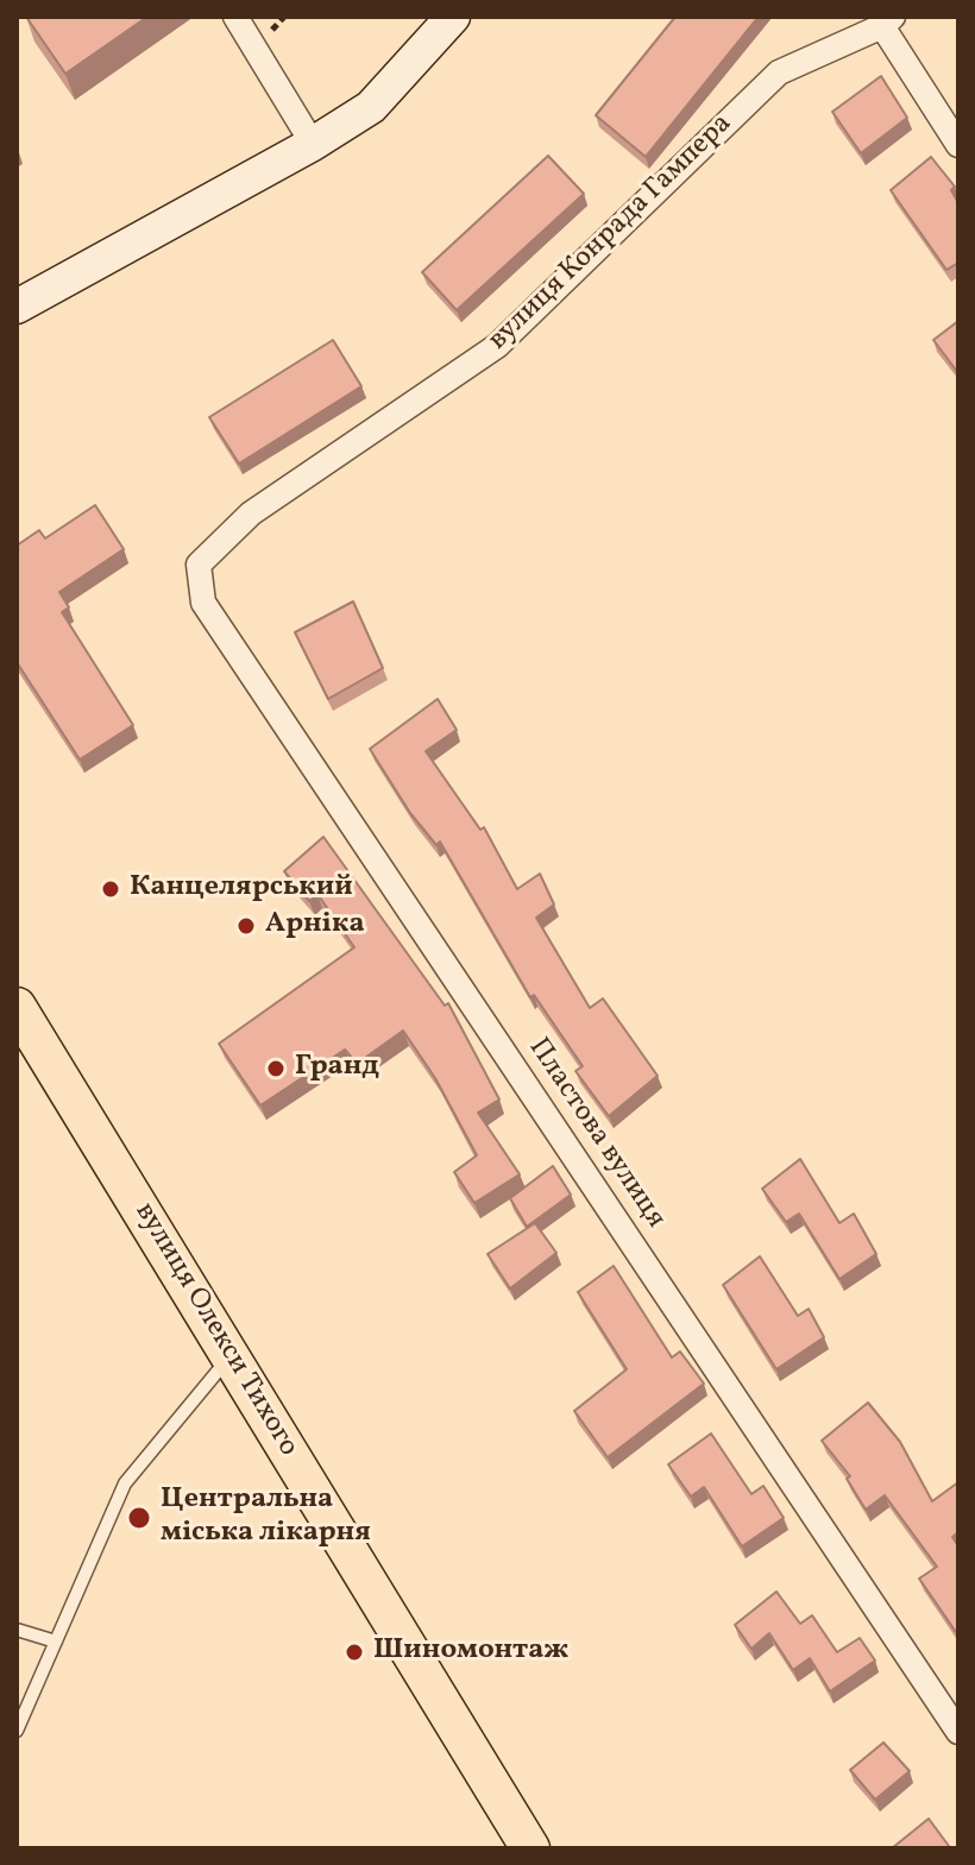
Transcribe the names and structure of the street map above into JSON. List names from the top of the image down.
{
  "streets": {
    "main road": ["вулиця Олекси Тихого"],
    "street": ["вулиця Конрада Гампера", "Пластова вулиця"]
  },
  "crossings": [
    ["вулиця Конрада Гампера", "Пластова вулиця"]
  ],
  "places": [
    "Канцелярський",
    "Арніка",
    "Гранд",
    "Центральна міська лікарня",
    "Шиномонтаж"
  ]
}
